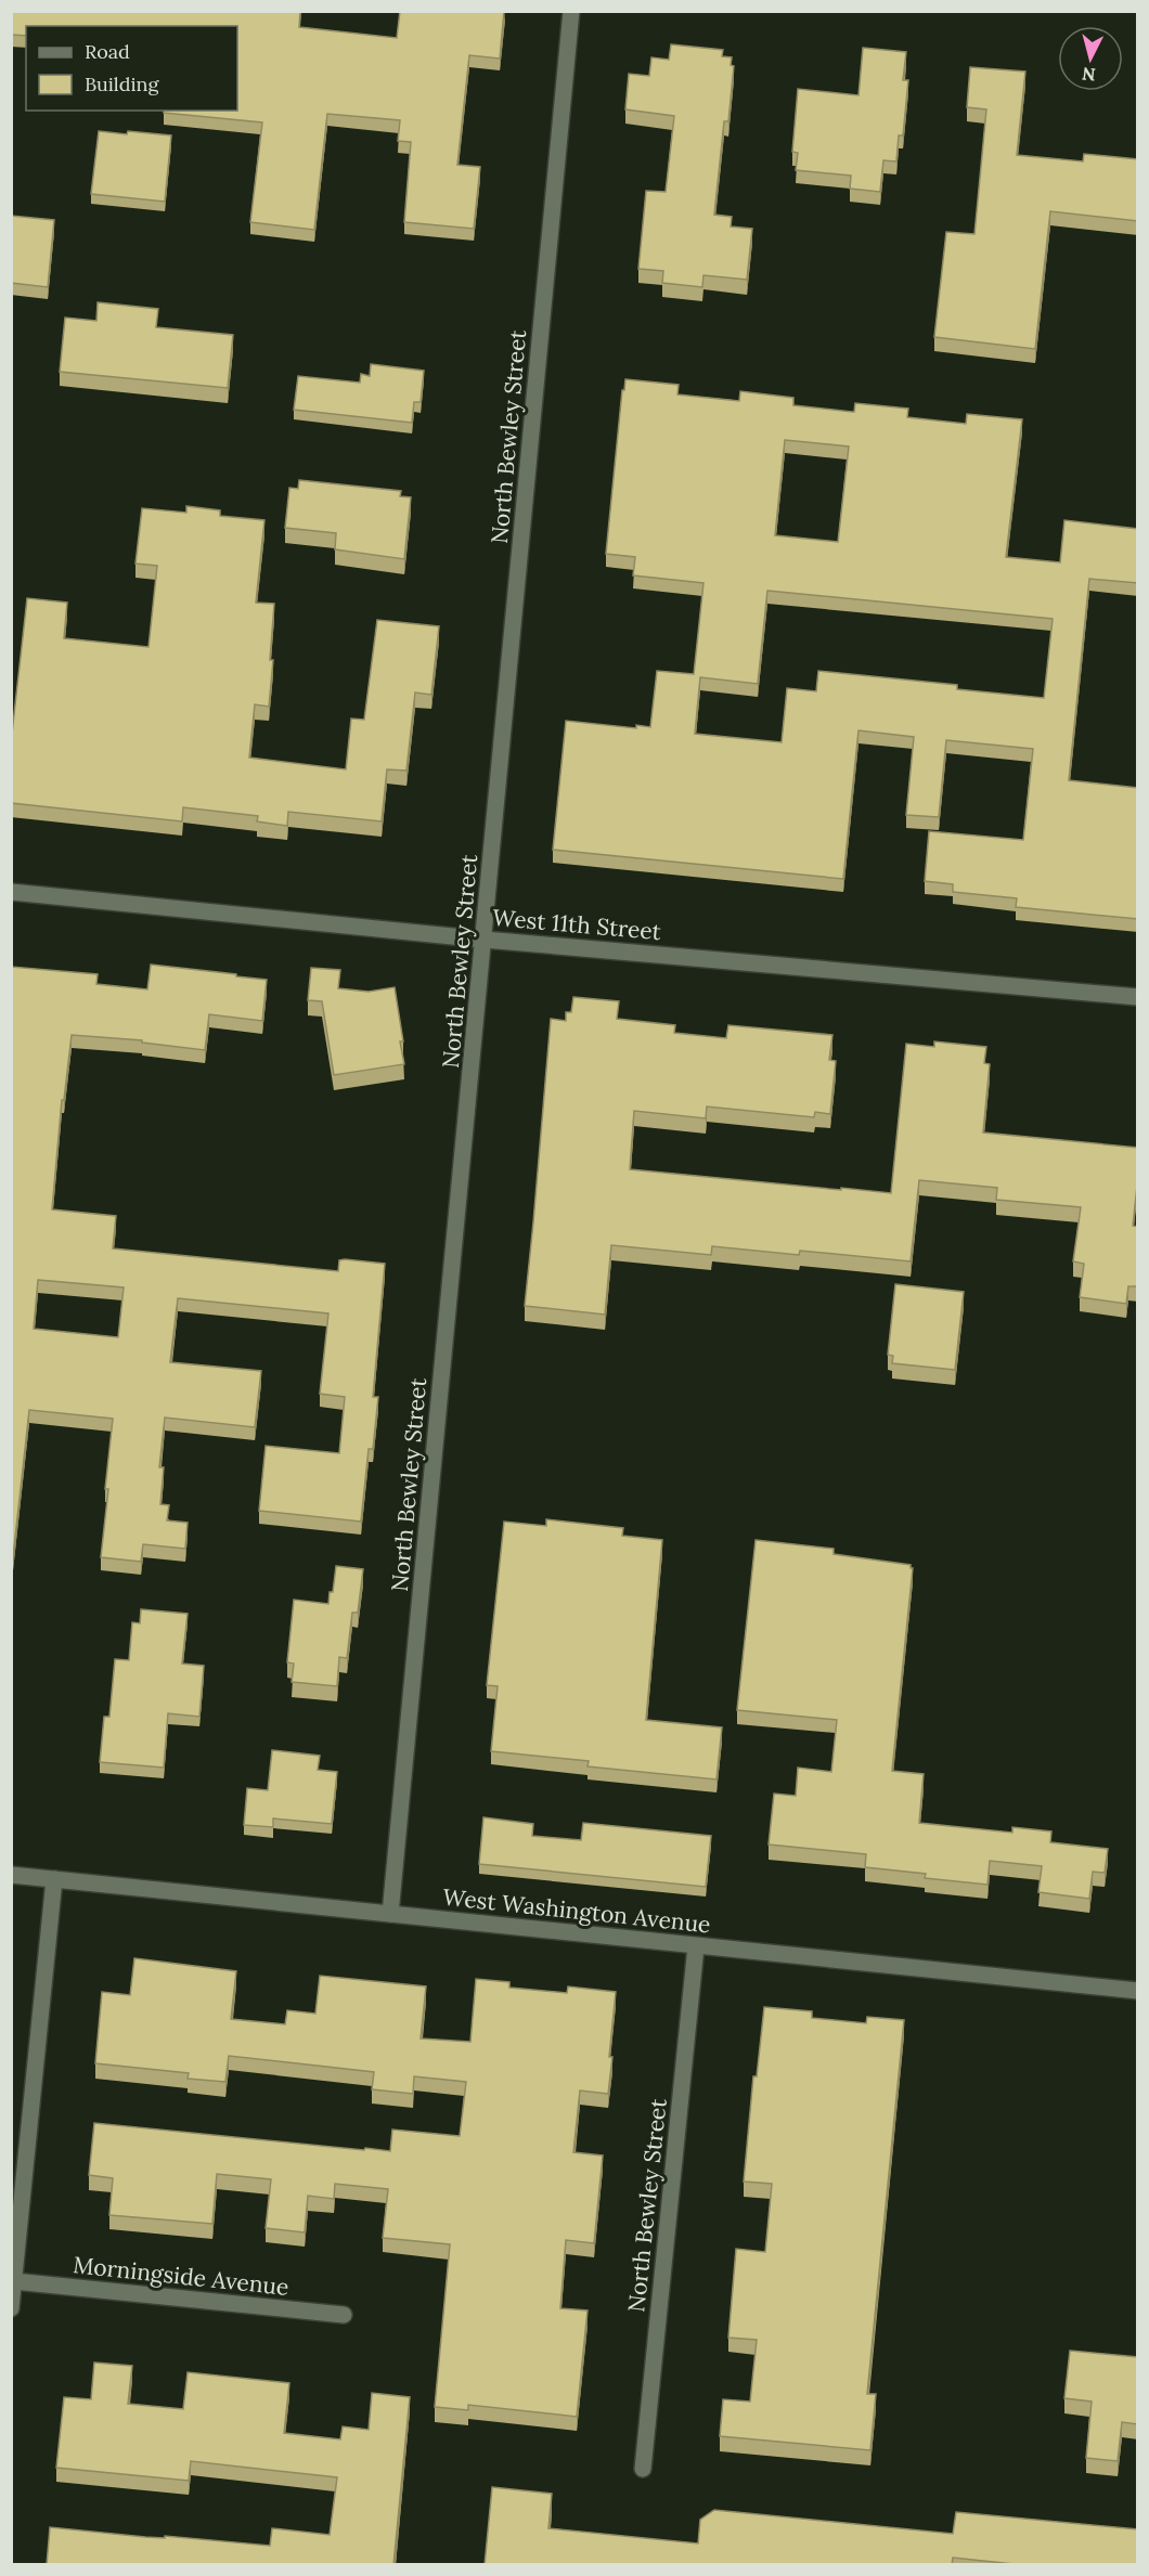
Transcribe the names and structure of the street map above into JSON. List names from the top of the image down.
{
  "streets": {
    "street": [
      "North Bewley Street",
      "West 11th Street",
      "West Washington Avenue",
      "Morningside Avenue"
    ]
  },
  "crossings": [
    ["North Bewley Street", "West 11th Street"],
    ["North Bewley Street", "West Washington Avenue"]
  ],
  "legend": ["Road", "Building"],
  "north": "bottom"
}
